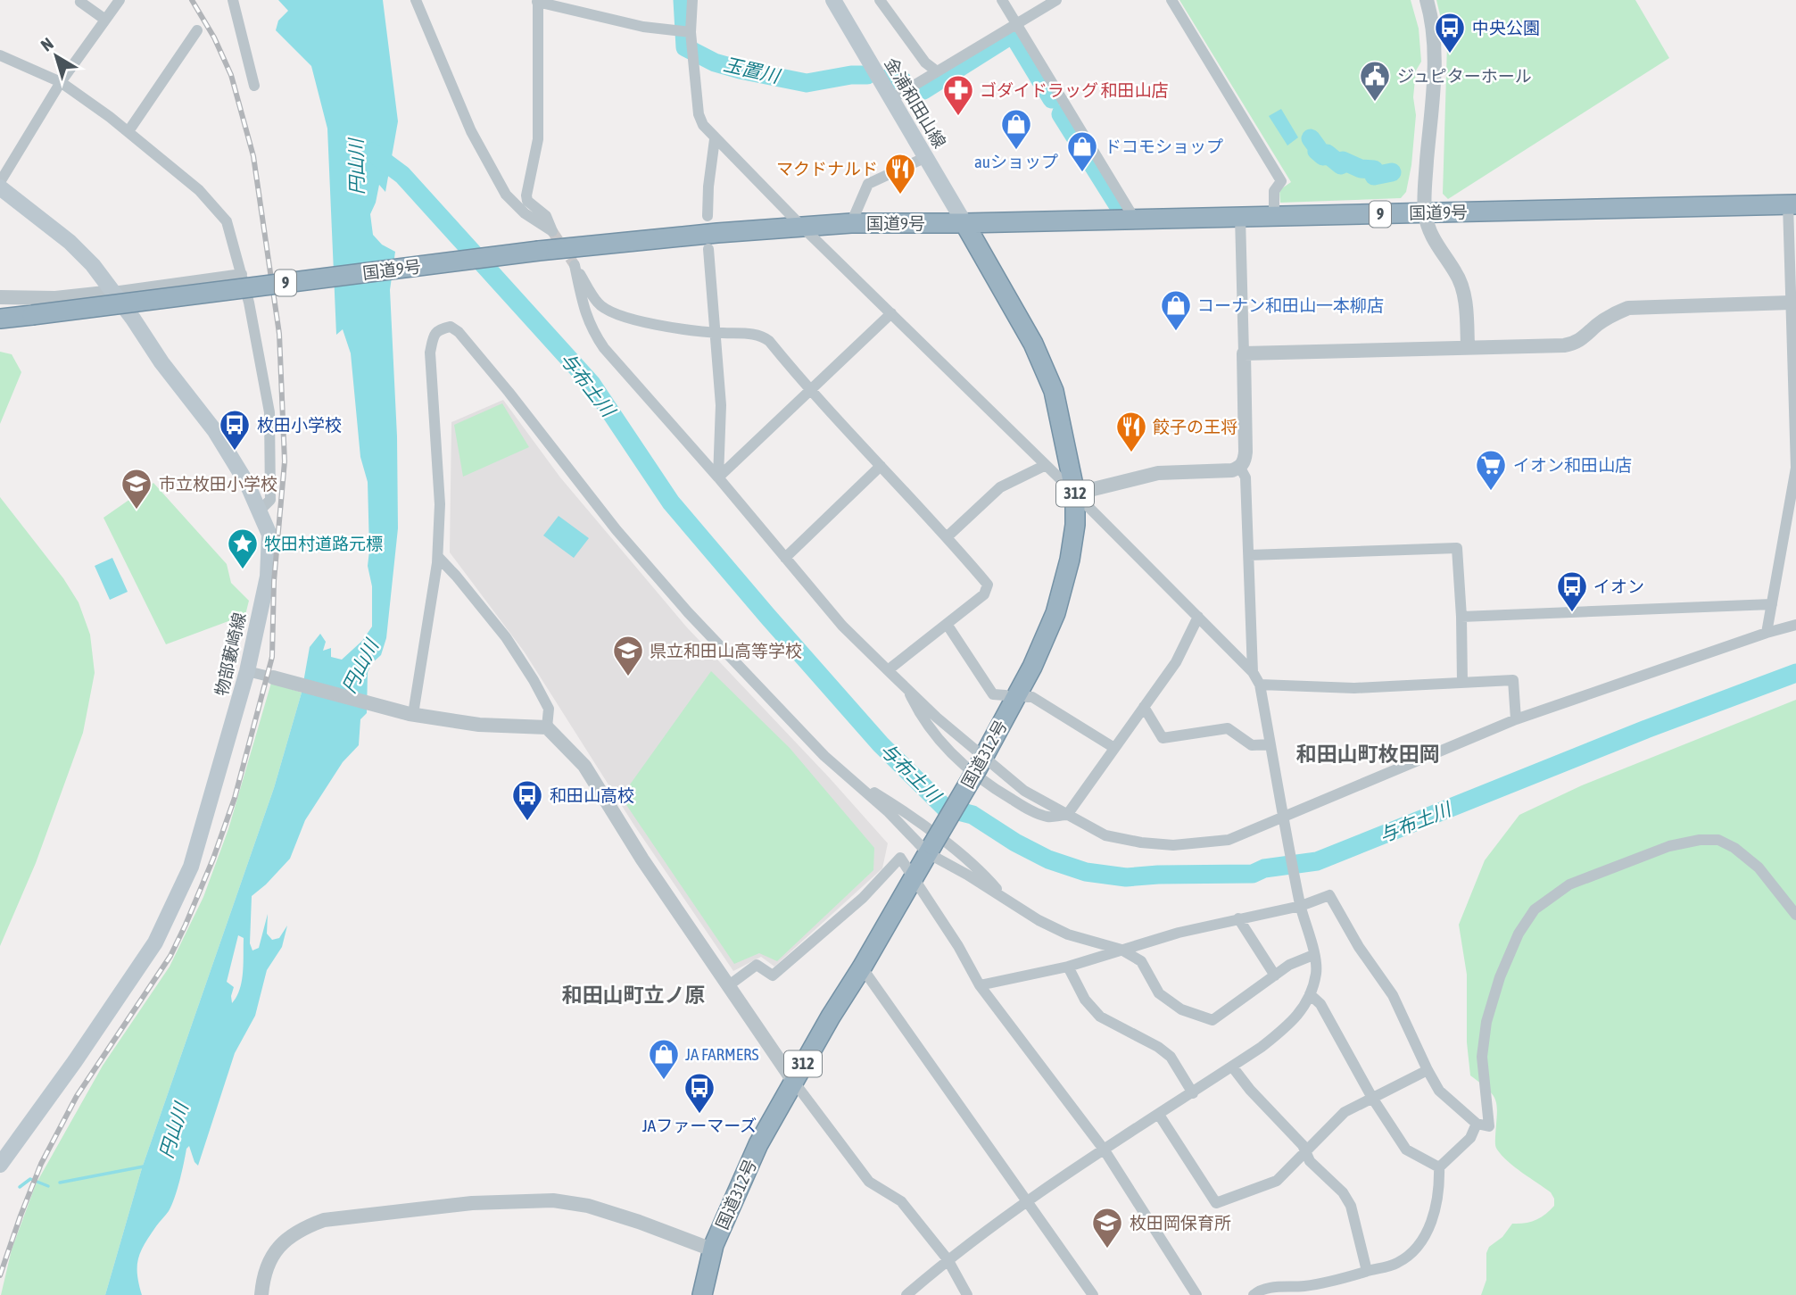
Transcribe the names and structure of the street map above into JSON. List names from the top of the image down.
{
  "streets": {
    "highway": [
      "国道9号",
      "9",
      "312",
      "国道312号"
    ],
    "main road": ["金浦和田山線", "物部藪崎線"]
  },
  "crossings": [
    ["金浦和田山線", "国道9号"],
    ["金浦和田山線", "国道312号"],
    ["国道9号", "国道312号"]
  ],
  "districts": ["和田山町枚田岡", "和田山町立ノ原"],
  "water": ["玉置川", "円山川", "与布土川"],
  "places": {
    "bus stop": [
      "中央公園",
      "枚田小学校",
      "イオン",
      "和田山高校",
      "JAファーマーズ"
    ],
    "public building": ["ジュピターホール"],
    "pharmacy": ["ゴダイドラッグ 和田山店"],
    "shop": [
      "auショップ",
      "ドコモショップ",
      "コーナン和田山一本柳店",
      "JA FARMERS"
    ],
    "restaurant": ["マクドナルド", "餃子の王将"],
    "supermarket": ["イオン和田山店"],
    "school or university": ["市立枚田小学校", "県立和田山高等学校", "枚田岡保育所"],
    "place": ["牧田村道路元標"]
  },
  "north": "top left"
}
